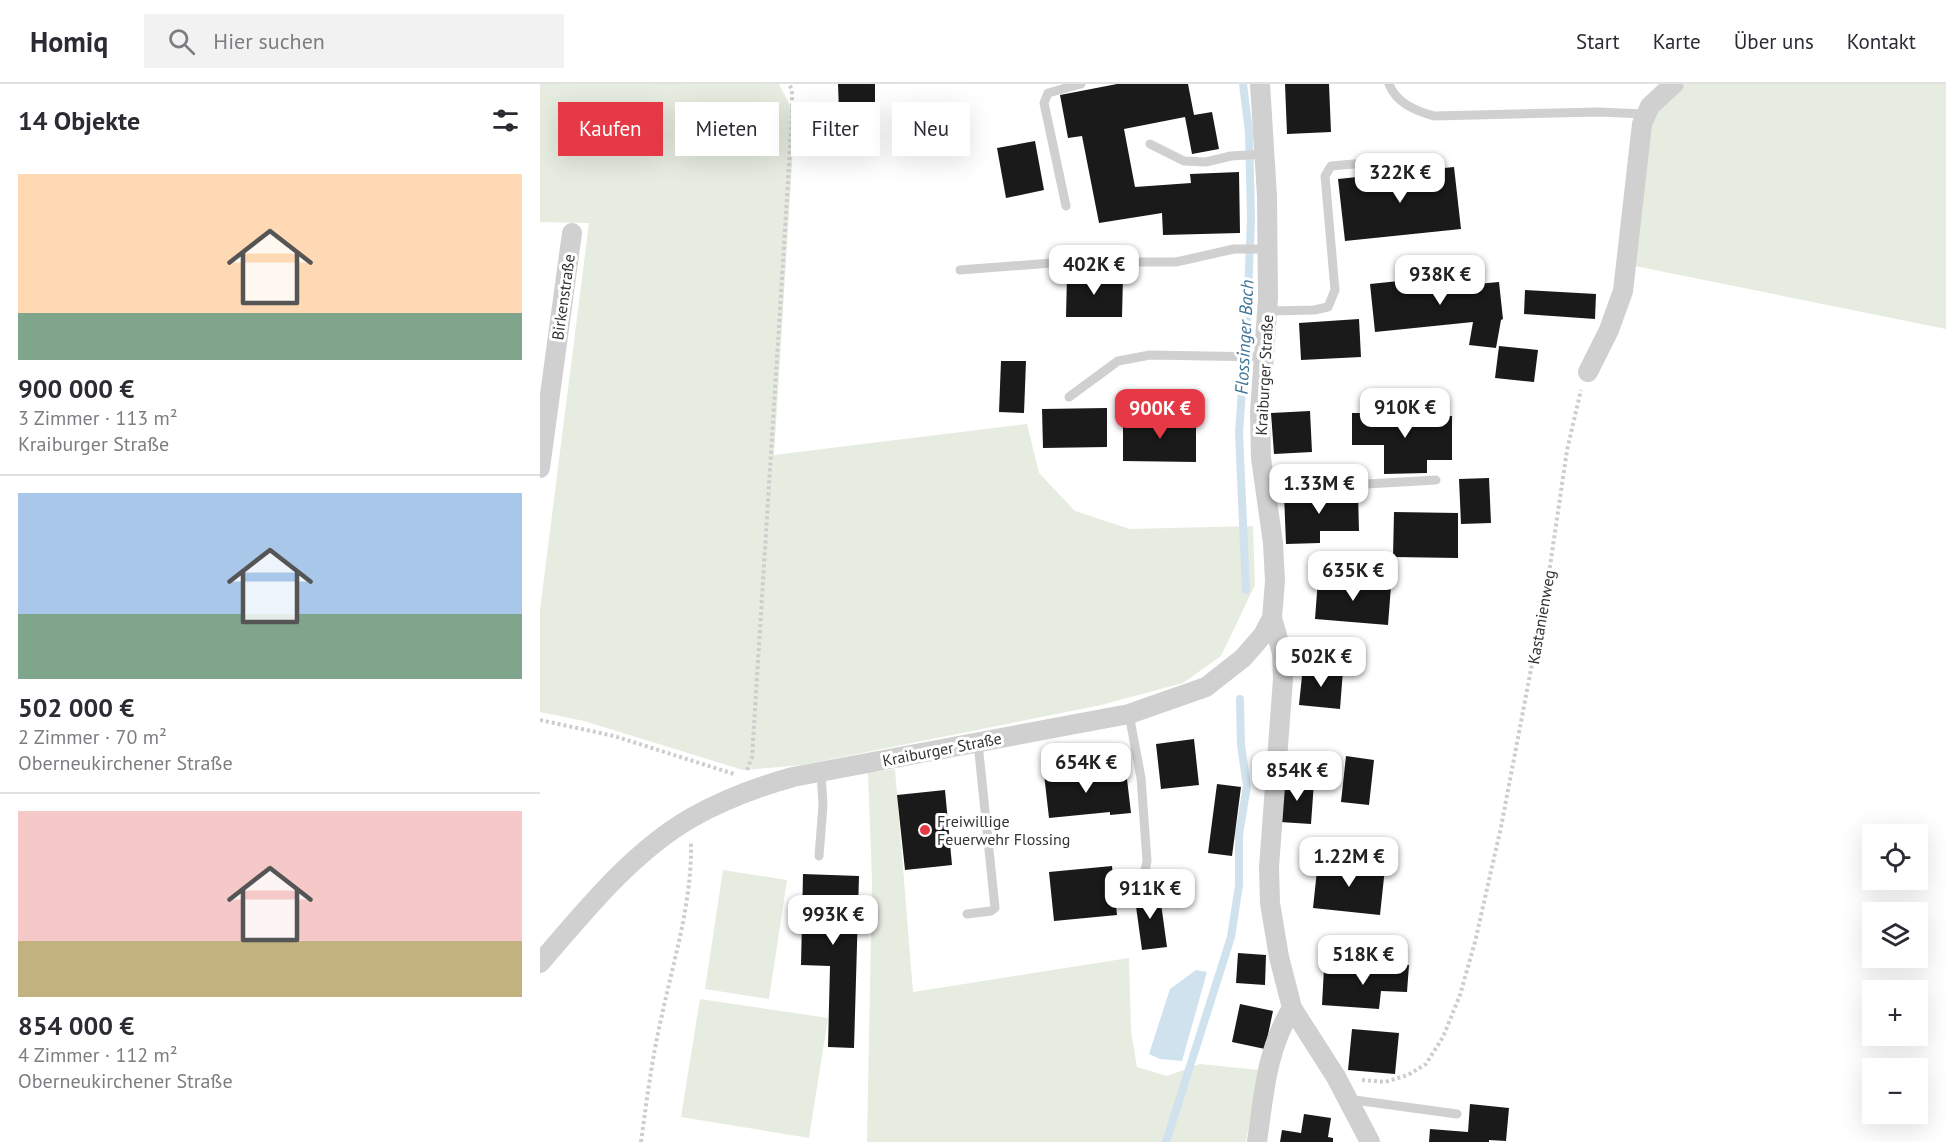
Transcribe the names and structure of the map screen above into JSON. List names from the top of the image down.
{
  "streets": {
    "street": ["Birkenstraße", "Kraiburger Straße"],
    "path": ["Kastanienweg"]
  },
  "water": ["Flossinger Bach"],
  "places": ["Freiwillige Feuerwehr Flossing"],
  "page": {
    "header": "Homiq",
    "search": "Hier suchen",
    "nav": [
      "Start",
      "Karte",
      "Über uns",
      "Kontakt"
    ],
    "heading": "14 Objekte",
    "chip": [
      "Kaufen",
      "Mieten",
      "Filter",
      "Neu"
    ],
    "price": [
      "322K €",
      "402K €",
      "938K €",
      "910K €",
      "900K €",
      "1.33M €",
      "635K €",
      "502K €",
      "654K €",
      "854K €",
      "1.22M €",
      "911K €",
      "993K €",
      "518K €"
    ],
    "list": [
      {
        "name": "900 000 €",
        "note": "3 Zimmer · 113 m² · Kraiburger Straße"
      },
      {
        "name": "502 000 €",
        "note": "2 Zimmer · 70 m² · Oberneukirchener Straße"
      },
      {
        "name": "854 000 €",
        "note": "4 Zimmer · 112 m² · Oberneukirchener Straße"
      }
    ],
    "map_buttons": ["+", "−"]
  }
}
